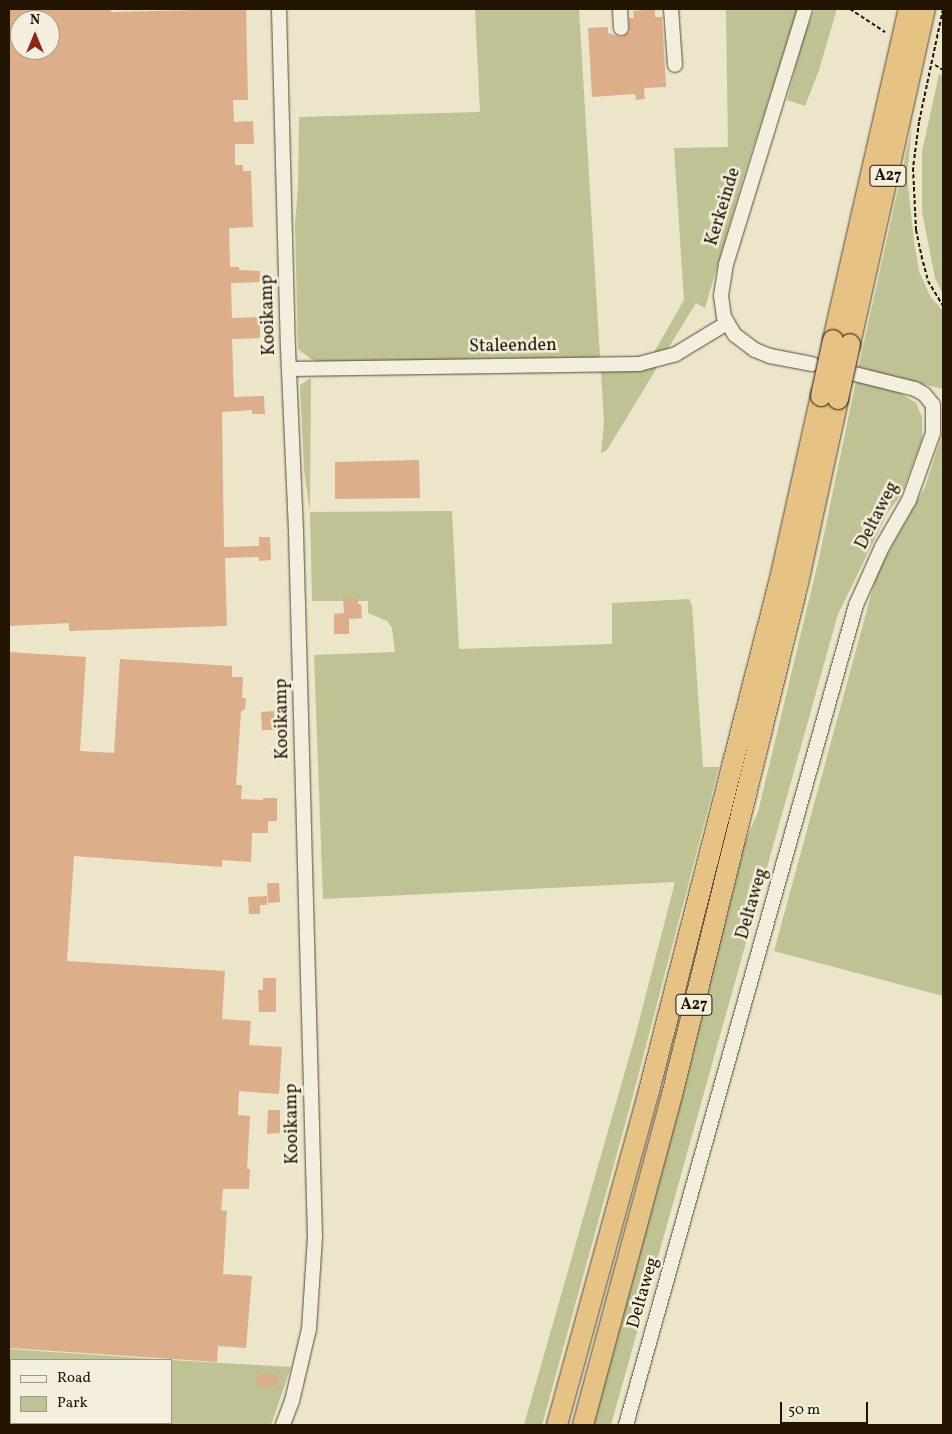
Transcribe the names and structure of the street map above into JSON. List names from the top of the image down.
{
  "streets": {
    "highway": ["A27"],
    "street": [
      "Kerkeinde",
      "Kooikamp",
      "Staleenden",
      "Deltaweg"
    ]
  },
  "crossings": [
    ["Kerkeinde", "Staleenden"],
    ["Kooikamp", "Staleenden"]
  ],
  "legend": ["Road", "Park"],
  "scale_bar": "50 m",
  "north": "top"
}
